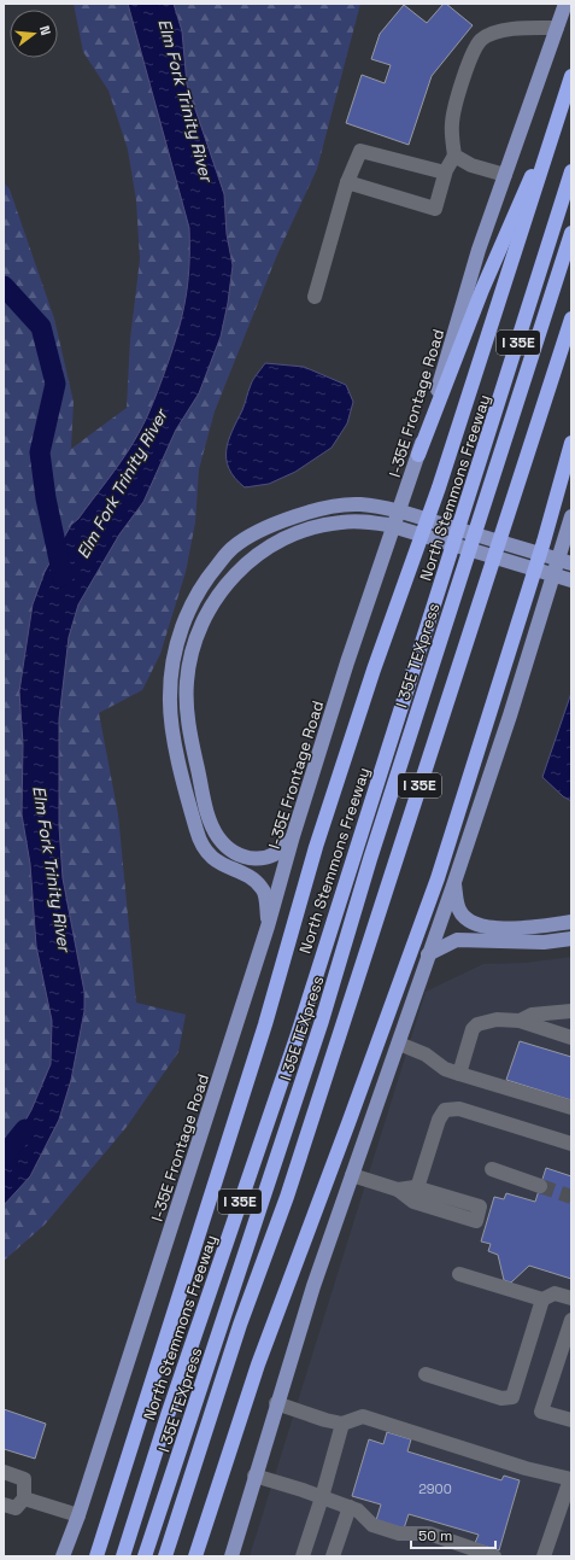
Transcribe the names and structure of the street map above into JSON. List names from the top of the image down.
{
  "streets": {
    "highway": ["I 35E", "North Stemmons Freeway", "I 35E TEXpress"],
    "main road": ["I-35E Frontage Road"]
  },
  "water": ["Elm Fork Trinity River"],
  "house_numbers": ["2900"],
  "scale_bar": "50 m",
  "north": "right"
}
